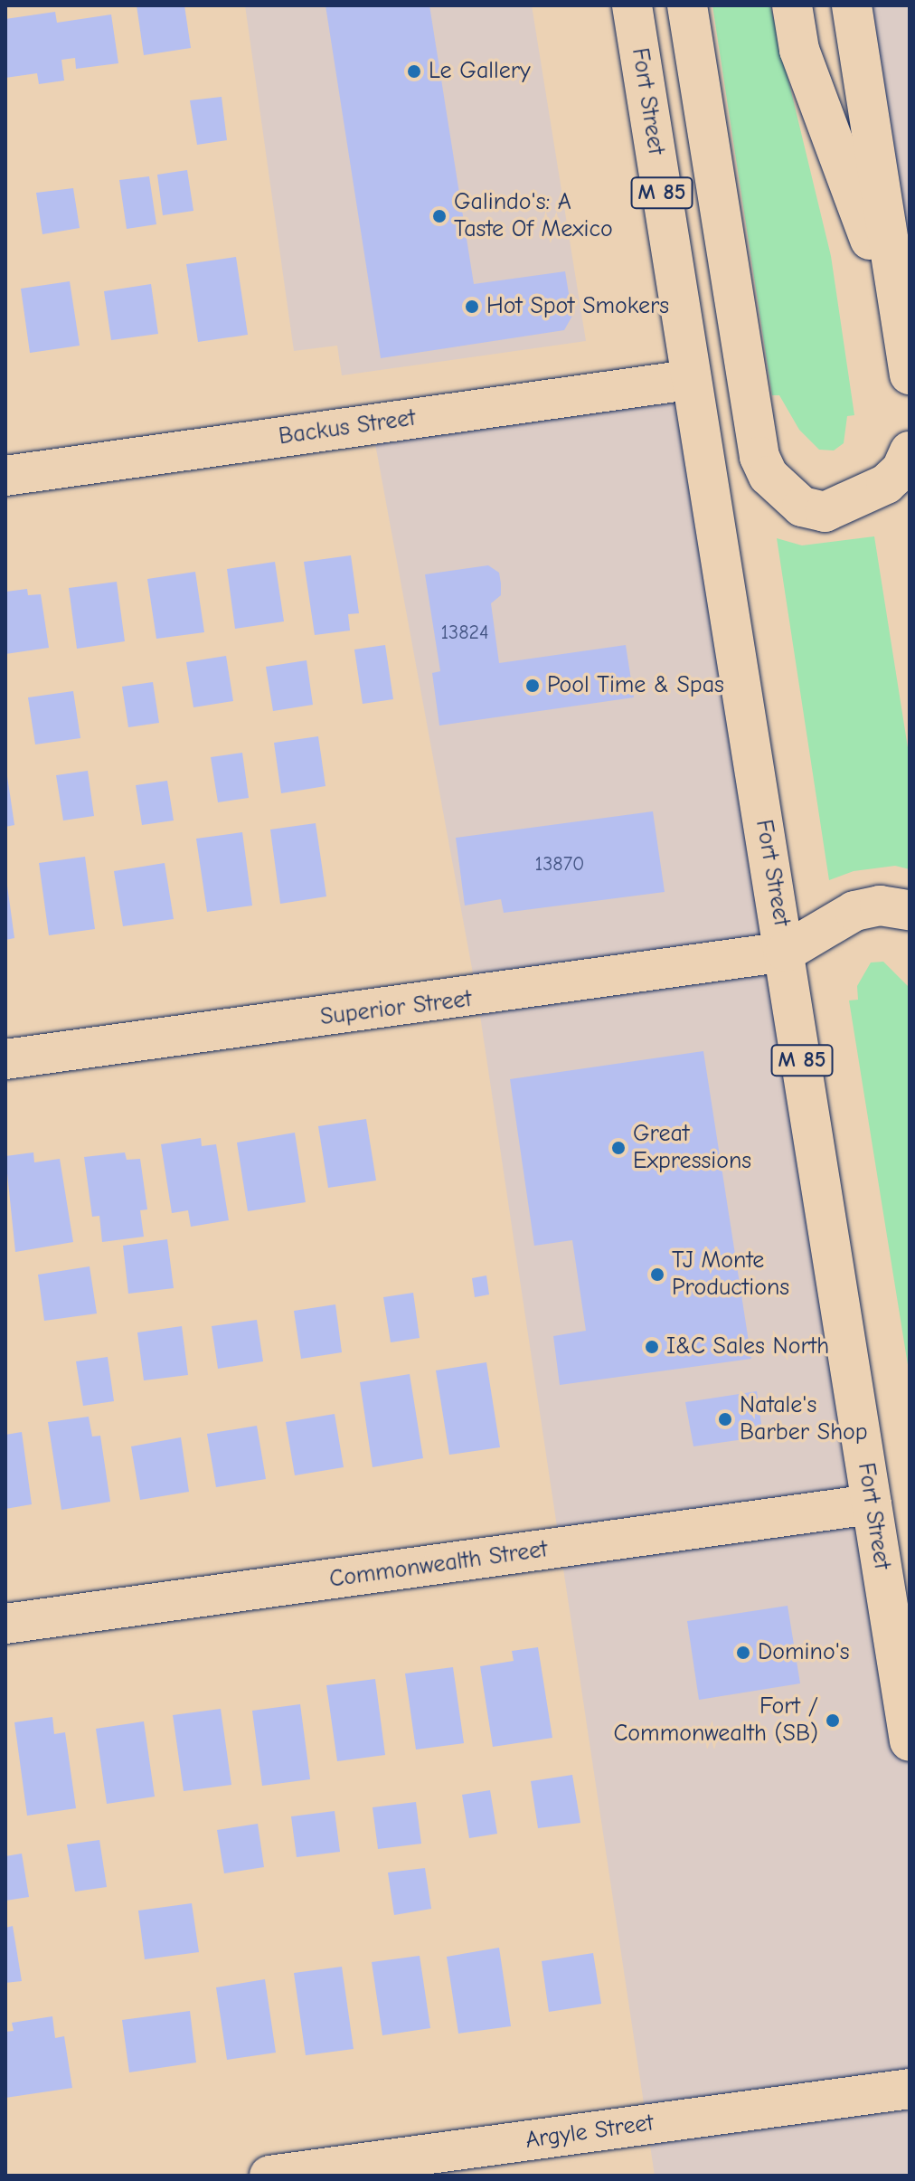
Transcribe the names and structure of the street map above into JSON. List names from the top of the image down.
{
  "streets": {
    "main road": [
      "Fort Street",
      "M 85",
      "Backus Street",
      "Superior Street",
      "Commonwealth Street",
      "Argyle Street"
    ]
  },
  "crossings": [
    ["Fort Street", "Backus Street"],
    ["Fort Street", "Superior Street"],
    ["Fort Street", "Commonwealth Street"]
  ],
  "places": [
    "Le Gallery",
    "Galindo's: A Taste Of Mexico",
    "Hot Spot Smokers",
    "Pool Time & Spas",
    "Great Expressions",
    "TJ Monte Productions",
    "I&C Sales North",
    "Natale's Barber Shop",
    "Domino's",
    "Fort / Commonwealth (SB)"
  ],
  "house_numbers": ["13824", "13870"]
}
